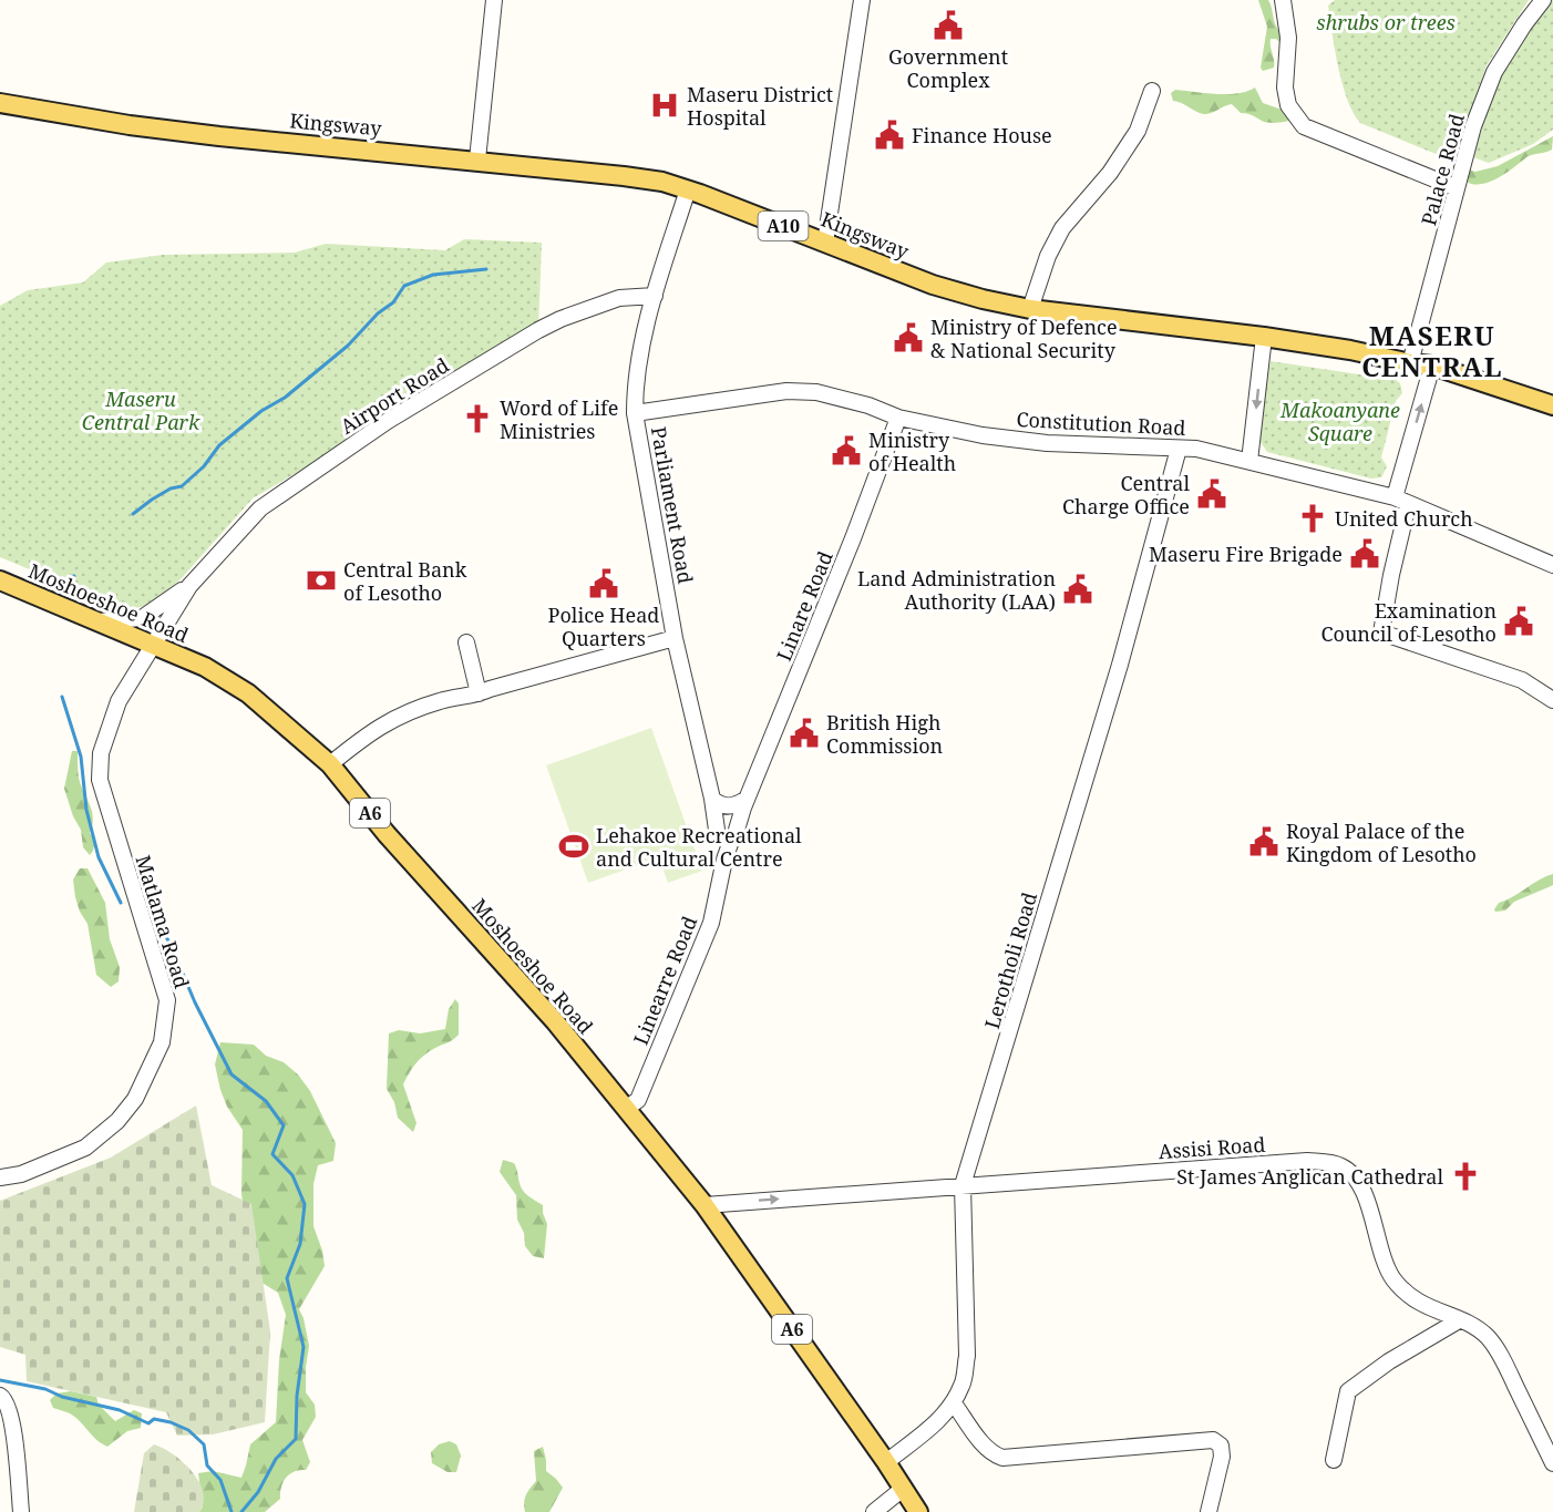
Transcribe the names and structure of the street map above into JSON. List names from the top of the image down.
{
  "streets": {
    "main road": [
      "Kingsway",
      "A10",
      "Moshoeshoe Road",
      "A6"
    ],
    "street": [
      "Palace Road",
      "Airport Road",
      "Constitution Road",
      "Parliament Road",
      "Linare Road",
      "Matlama Road",
      "Lerotholi Road",
      "Linearre Road",
      "Assisi Road"
    ]
  },
  "crossings": [
    ["Kingsway", "Palace Road"],
    ["Kingsway", "Parliament Road"],
    ["Airport Road", "Parliament Road"],
    ["Airport Road", "Matlama Road"],
    ["Constitution Road", "Parliament Road"],
    ["Constitution Road", "Linare Road"],
    ["Constitution Road", "Lerotholi Road"],
    ["Parliament Road", "Linare Road"],
    ["Parliament Road", "Linearre Road"],
    ["Moshoeshoe Road", "Matlama Road"],
    ["Moshoeshoe Road", "Lerotholi Road"],
    ["Moshoeshoe Road", "Linearre Road"],
    ["Moshoeshoe Road", "Assisi Road"],
    ["Linare Road", "Linearre Road"],
    ["Lerotholi Road", "Assisi Road"]
  ],
  "districts": ["MASERU CENTRAL"],
  "parks": ["shrubs or trees", "Maseru Central Park", "Makoanyane Square"],
  "places": {
    "public building": [
      "Government Complex",
      "Finance House",
      "Ministry of Defence & National Security",
      "Ministry of Health",
      "Central Charge Office",
      "Maseru Fire Brigade",
      "Police Head Quarters",
      "Land Administration Authority (LAA)",
      "Examination Council of Lesotho",
      "British High Commission",
      "Royal Palace of the Kingdom of Lesotho"
    ],
    "hospital": ["Maseru District Hospital"],
    "church": ["Word of Life Ministries", "United Church", "St James Anglican Cathedral"],
    "bank": ["Central Bank of Lesotho"],
    "sports": ["Lehakoe Recreational and Cultural Centre"]
  }
}
